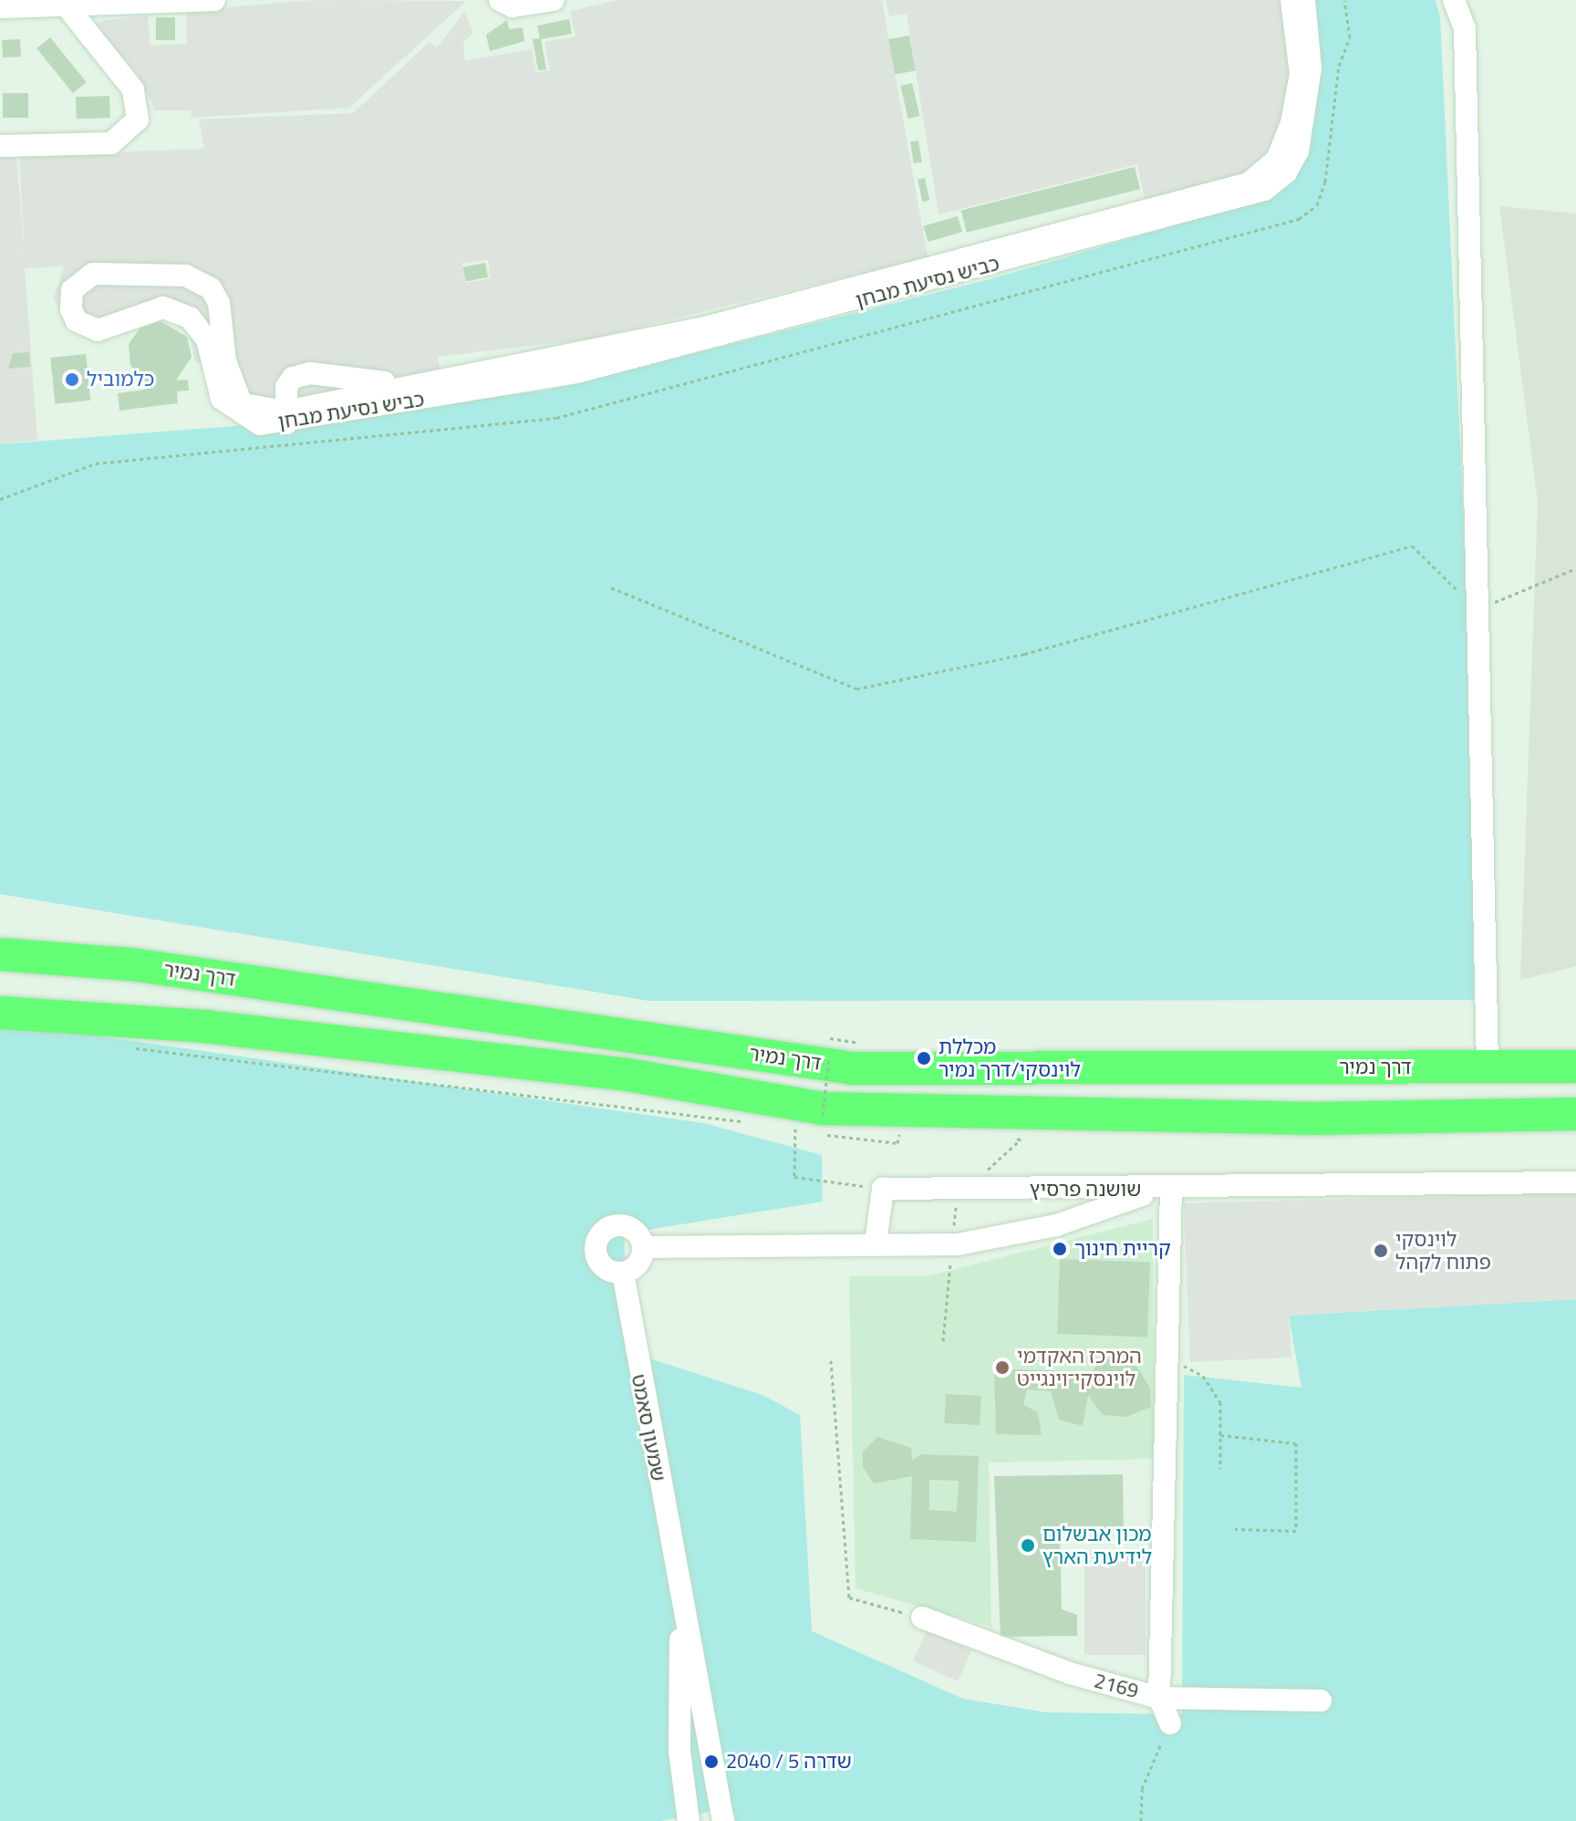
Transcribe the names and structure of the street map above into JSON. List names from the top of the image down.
{
  "streets": {
    "highway": ["דרך נמיר"],
    "street": [
      "כביש נסיעת מבחן",
      "שושנה פרסיץ",
      "שמעון סאמט",
      "2169"
    ]
  },
  "places": [
    "כלמוביל",
    "מכללת לוינסקי/דרך נמיר",
    "קריית חינוך",
    "לוינסקי פתוח לקהל",
    "המרכז האקדמי לוינסקי־וינגייט",
    "מכון אבשלום לידיעת הארץ",
    "שדרה 5 / 2040"
  ]
}
